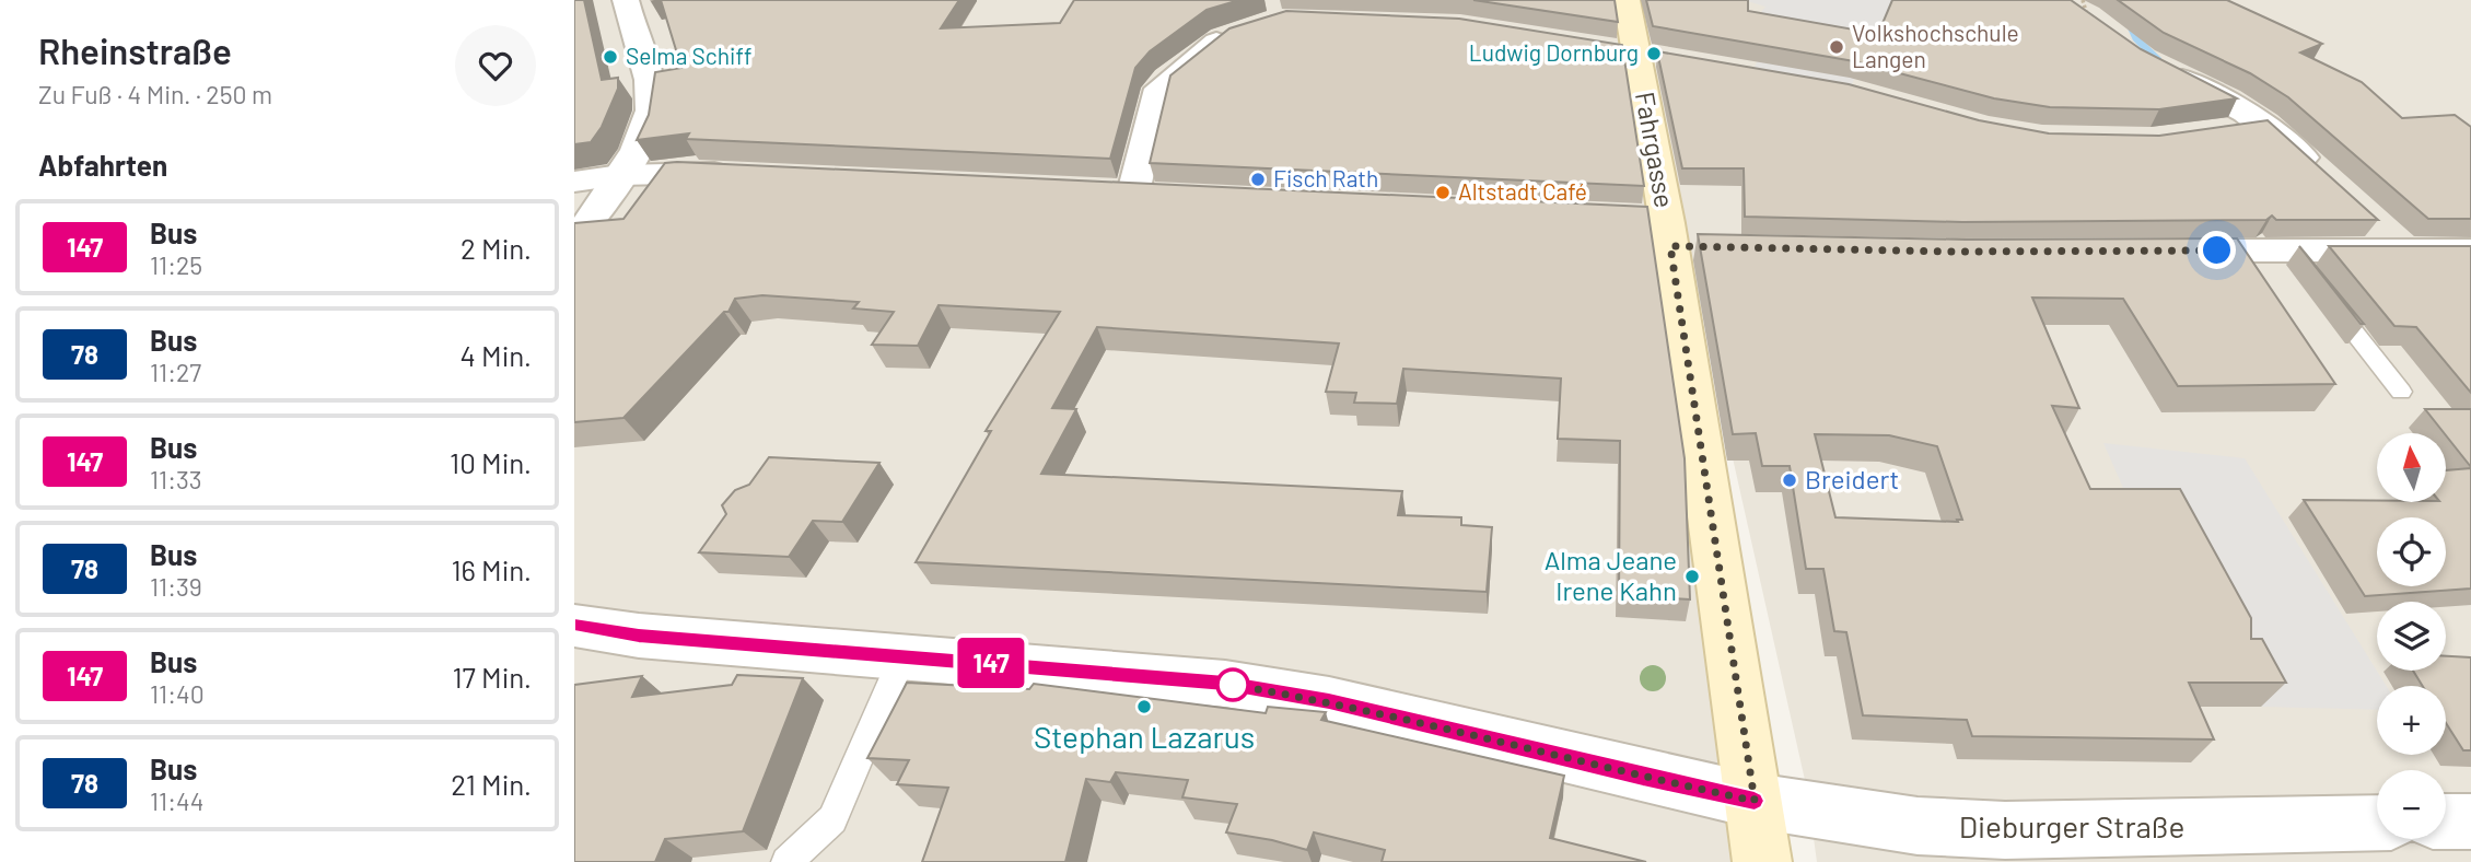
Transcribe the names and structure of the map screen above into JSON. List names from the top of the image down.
{
  "streets": {
    "main road": ["Fahrgasse"],
    "street": ["Dieburger Straße"]
  },
  "crossings": [
    ["Fahrgasse", "Dieburger Straße"]
  ],
  "places": [
    "Volkshochschule Langen",
    "Ludwig Dornburg",
    "Selma Schiff",
    "Fisch Rath",
    "Altstadt Café",
    "Breidert",
    "Alma Jeane Irene Kahn",
    "Stephan Lazarus"
  ],
  "lines": ["bus line 147"],
  "north": "top",
  "page": {
    "heading": [
      ["Rheinstraße", "Zu Fuß · 4 Min. · 250 m"],
      "Abfahrten"
    ],
    "on_map": "147",
    "list": [
      {
        "mark": "147",
        "name": "Bus",
        "note": "11:25",
        "value": "2 Min."
      },
      {
        "mark": "78",
        "name": "Bus",
        "note": "11:27",
        "value": "4 Min."
      },
      {
        "mark": "147",
        "name": "Bus",
        "note": "11:33",
        "value": "10 Min."
      },
      {
        "mark": "78",
        "name": "Bus",
        "note": "11:39",
        "value": "16 Min."
      },
      {
        "mark": "147",
        "name": "Bus",
        "note": "11:40",
        "value": "17 Min."
      },
      {
        "mark": "78",
        "name": "Bus",
        "note": "11:44",
        "value": "21 Min."
      }
    ],
    "map_buttons": ["+", "−"]
  }
}
